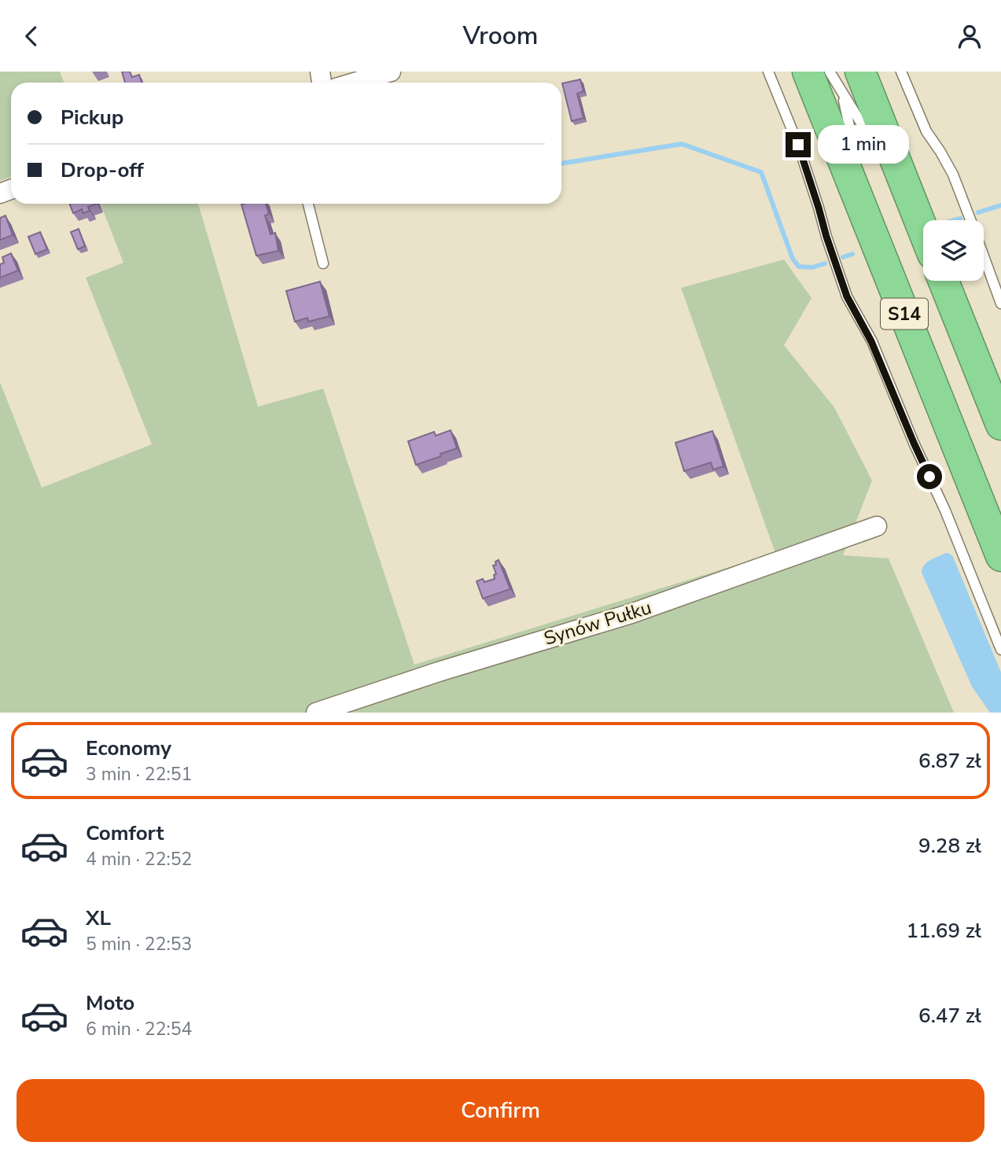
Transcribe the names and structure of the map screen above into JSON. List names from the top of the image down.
{
  "streets": {
    "highway": ["S14"],
    "street": ["Synów Pułku"]
  },
  "page": {
    "header": "Vroom",
    "banner": ["Pickup", "Drop-off"],
    "bubble": "1 min",
    "list": [
      {
        "name": "Economy",
        "note": "3 min · 22:51",
        "value": "6.87 zł"
      },
      {
        "name": "Comfort",
        "note": "4 min · 22:52",
        "value": "9.28 zł"
      },
      {
        "name": "XL",
        "note": "5 min · 22:53",
        "value": "11.69 zł"
      },
      {
        "name": "Moto",
        "note": "6 min · 22:54",
        "value": "6.47 zł"
      }
    ],
    "buttons": "Confirm"
  }
}
